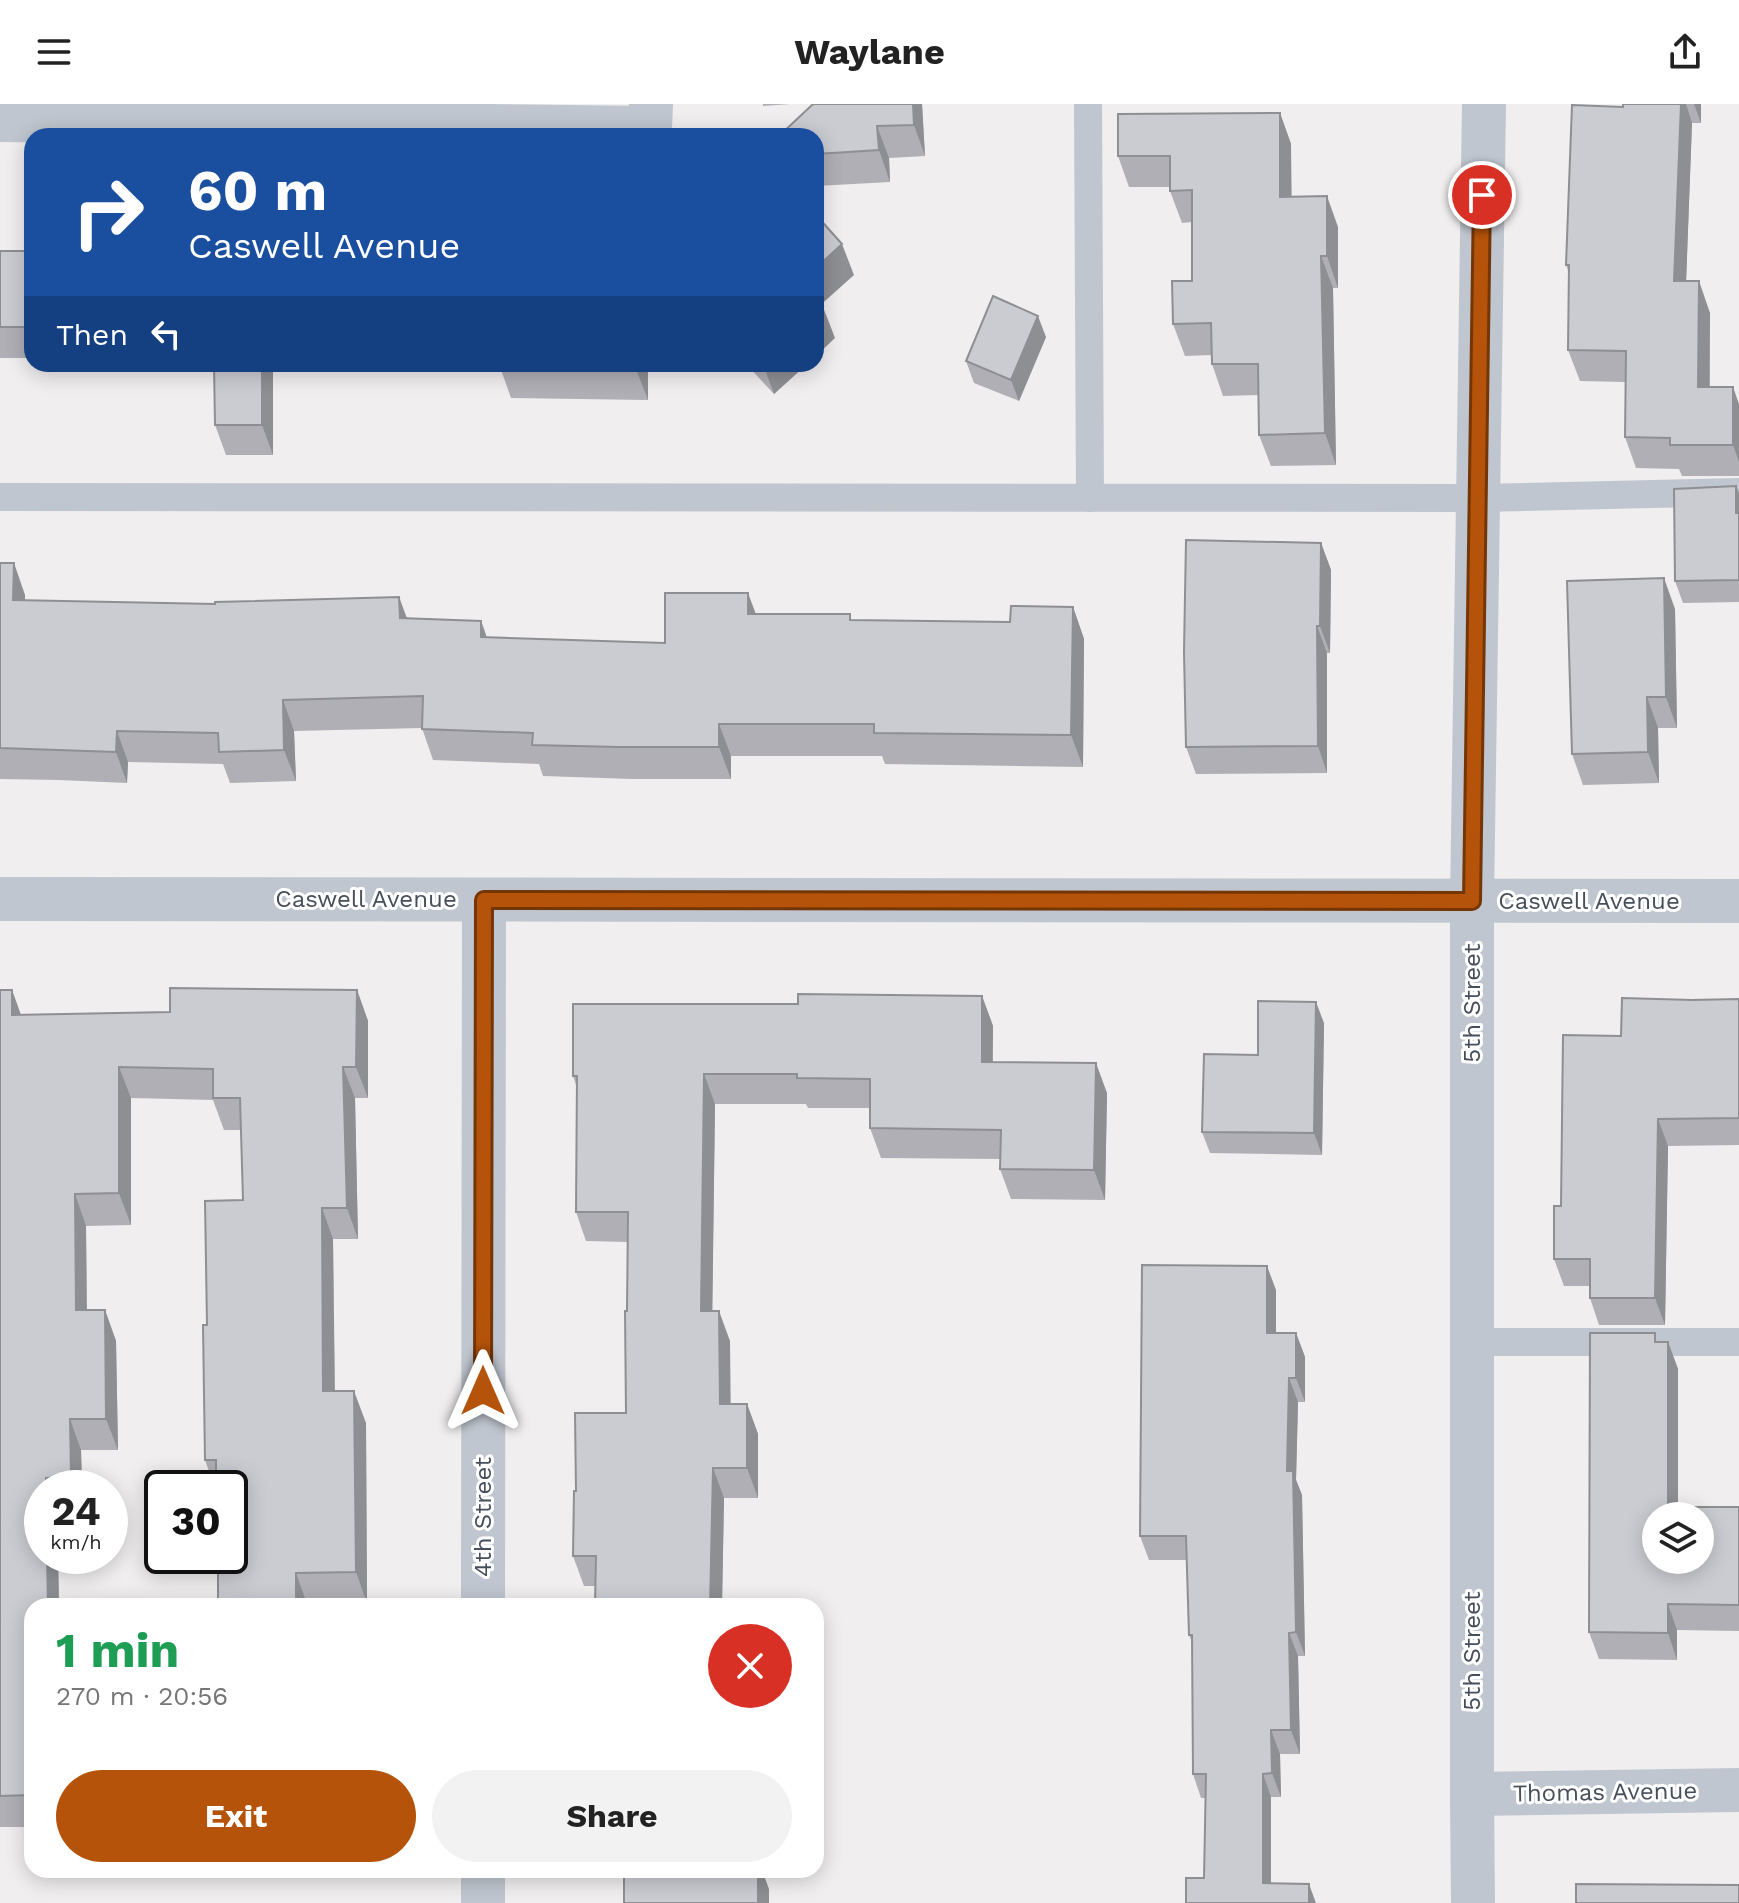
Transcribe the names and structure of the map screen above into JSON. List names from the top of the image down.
{
  "streets": {
    "street": [
      "Caswell Avenue",
      "5th Street",
      "4th Street",
      "Thomas Avenue"
    ]
  },
  "crossings": [
    ["Caswell Avenue", "5th Street"],
    ["Caswell Avenue", "4th Street"],
    ["5th Street", "Thomas Avenue"]
  ],
  "page": {
    "header": "Waylane",
    "turn": ["60 m", "Caswell Avenue"],
    "then": "Then",
    "speed": "24 km/h",
    "limit": "30",
    "heading": ["1 min", "270 m · 20:56"],
    "buttons": ["Exit", "Share"]
  }
}
